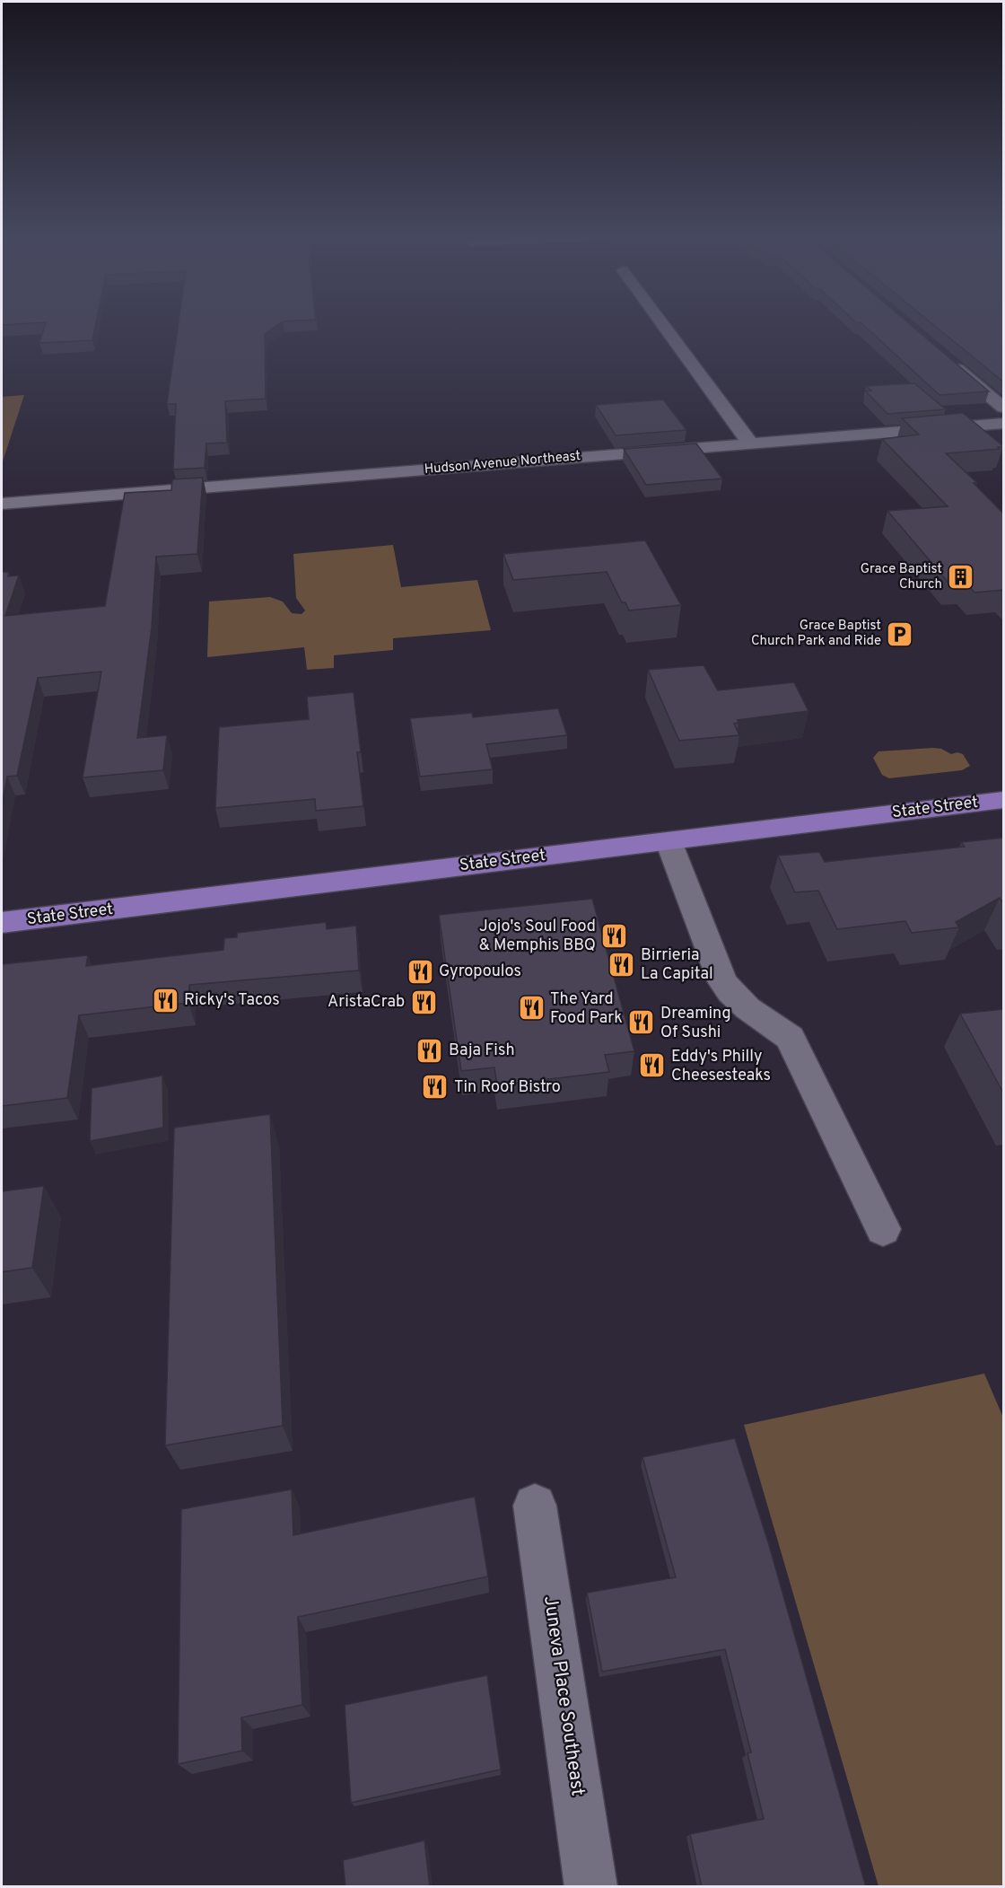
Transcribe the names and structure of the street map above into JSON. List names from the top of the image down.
{
  "streets": {
    "main road": ["State Street"],
    "street": ["Hudson Avenue Northeast", "Juneva Place Southeast"]
  },
  "places": {
    "building": ["Grace Baptist Church"],
    "parking": ["Grace Baptist Church Park and Ride"],
    "restaurant": [
      "Jojo's Soul Food & Memphis BBQ",
      "Birrieria La Capital",
      "Gyropoulos",
      "Ricky's Tacos",
      "AristaCrab",
      "The Yard Food Park",
      "Dreaming Of Sushi",
      "Baja Fish",
      "Eddy's Philly Cheesesteaks",
      "Tin Roof Bistro"
    ]
  }
}
